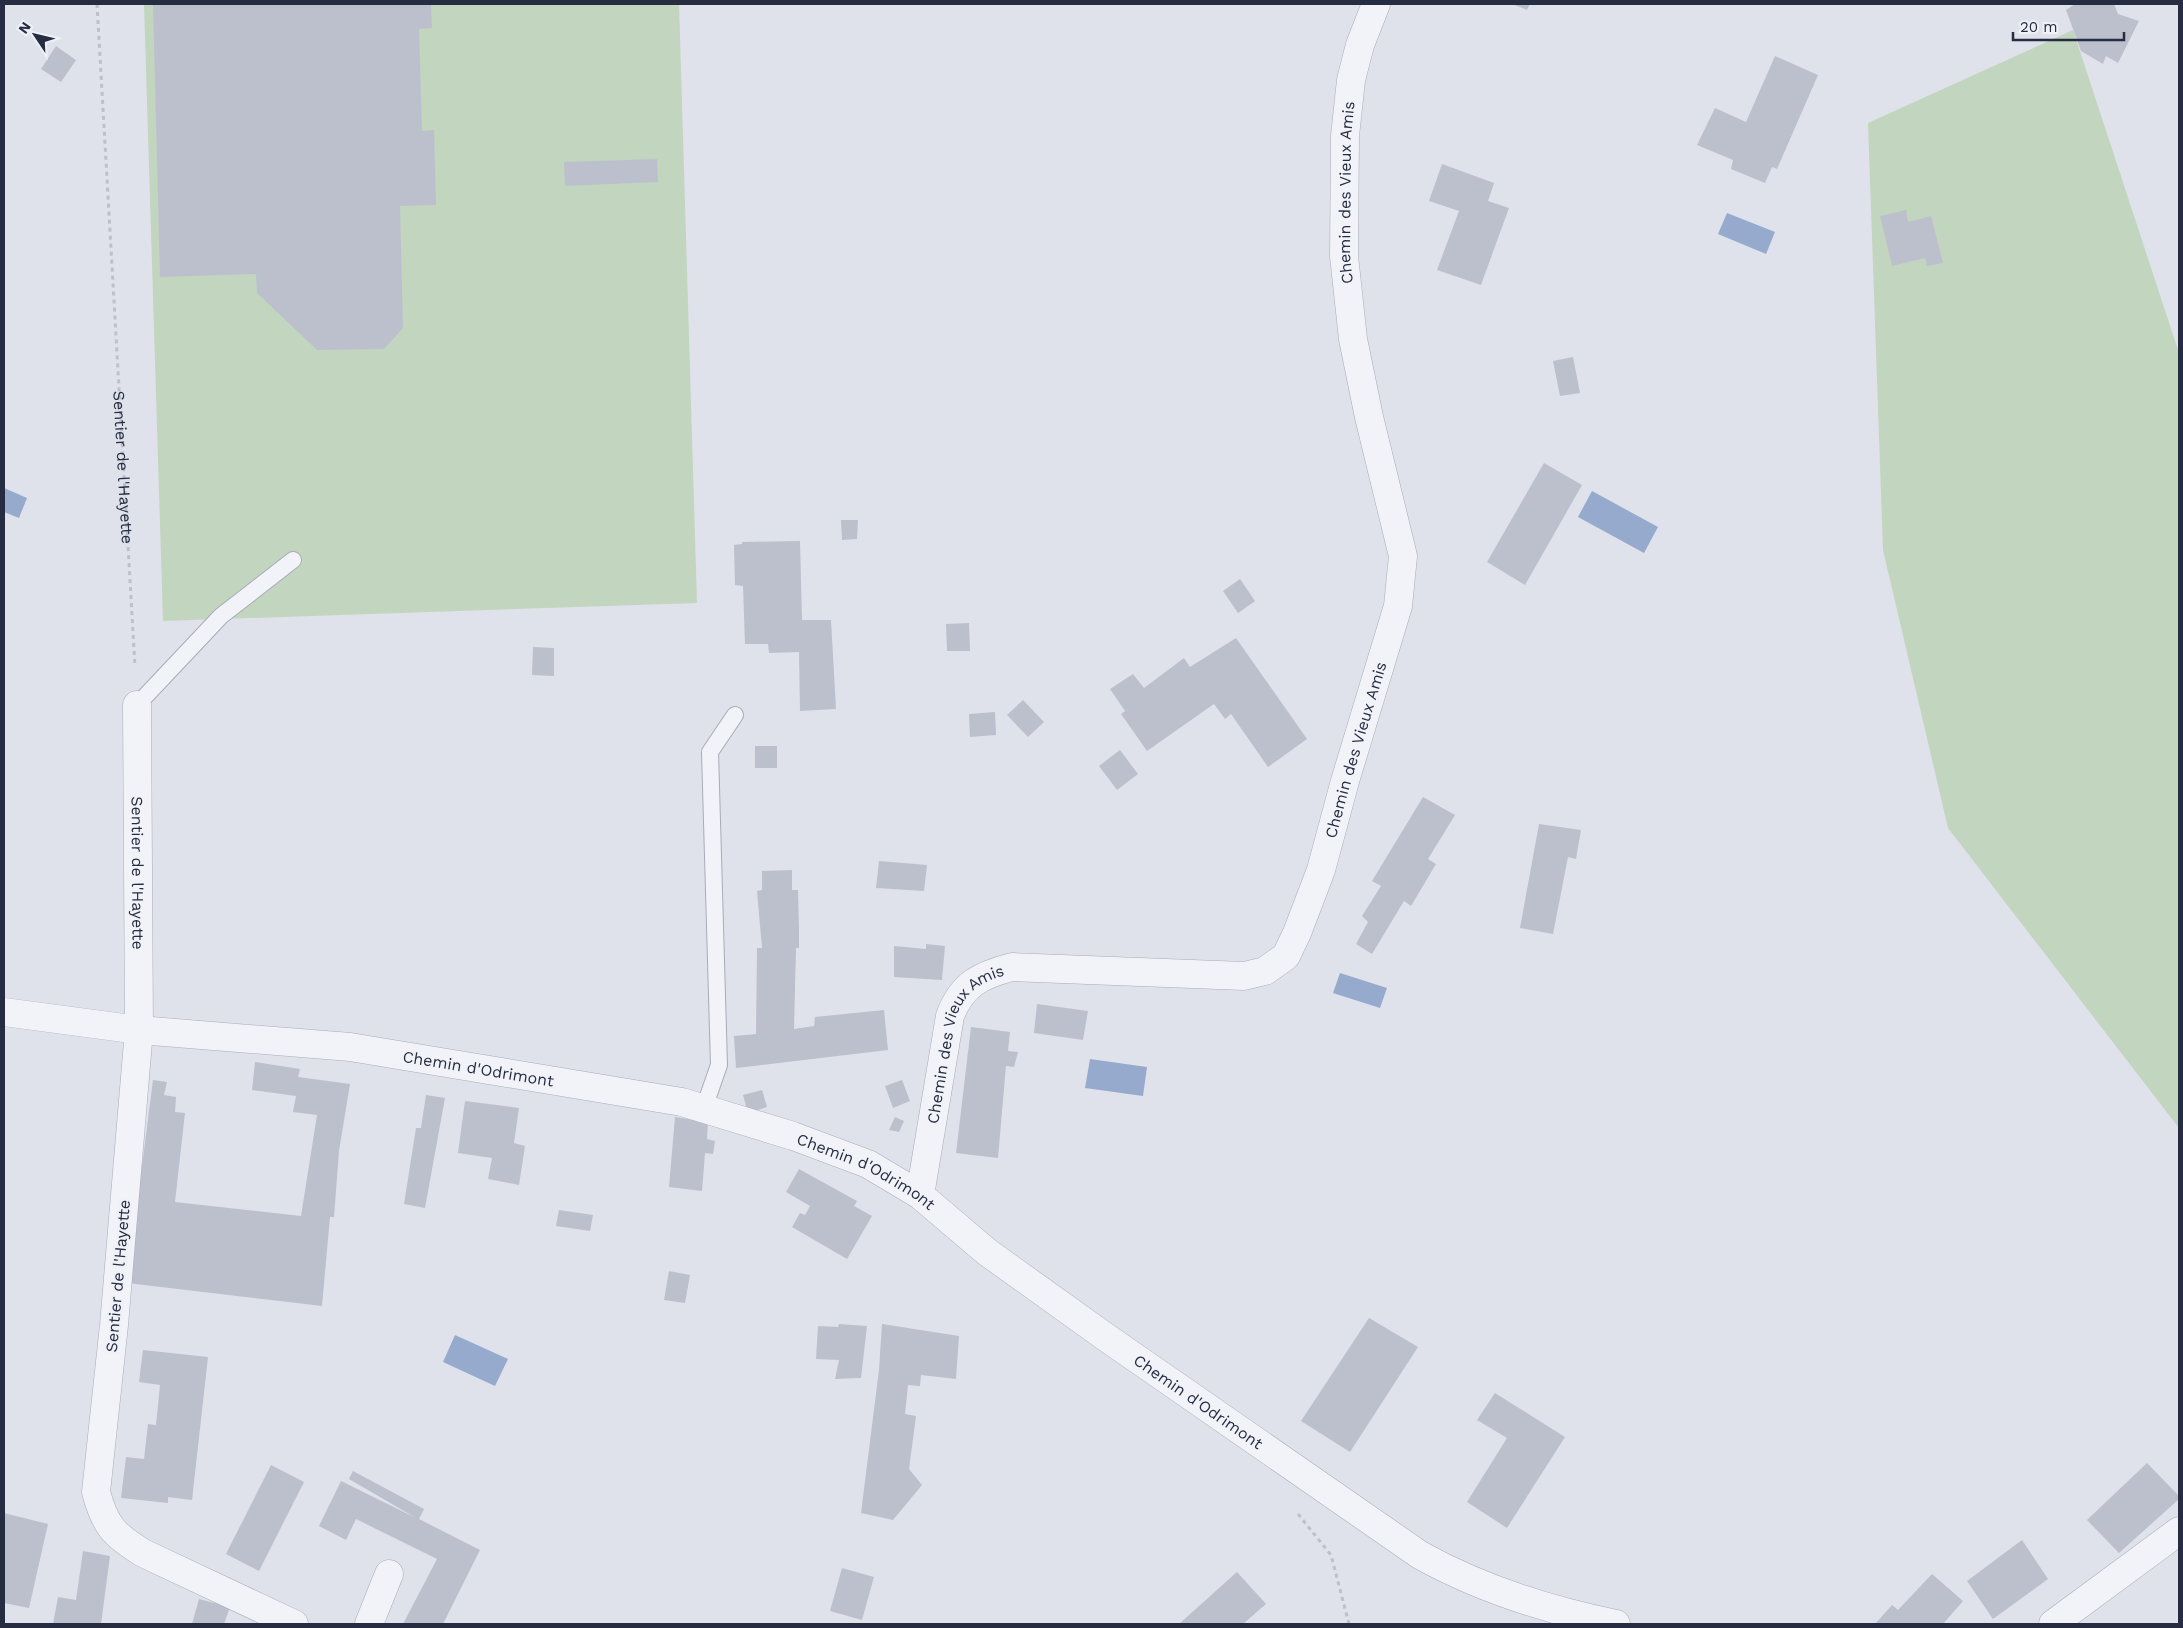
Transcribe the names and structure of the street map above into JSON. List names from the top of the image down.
{
  "streets": {
    "street": ["Chemin des Vieux Amis", "Sentier de l'Hayette", "Chemin d'Odrimont"]
  },
  "crossings": [
    ["Chemin des Vieux Amis", "Chemin d'Odrimont"],
    ["Sentier de l'Hayette", "Chemin d'Odrimont"]
  ],
  "scale_bar": "20 m",
  "north": "top left"
}
